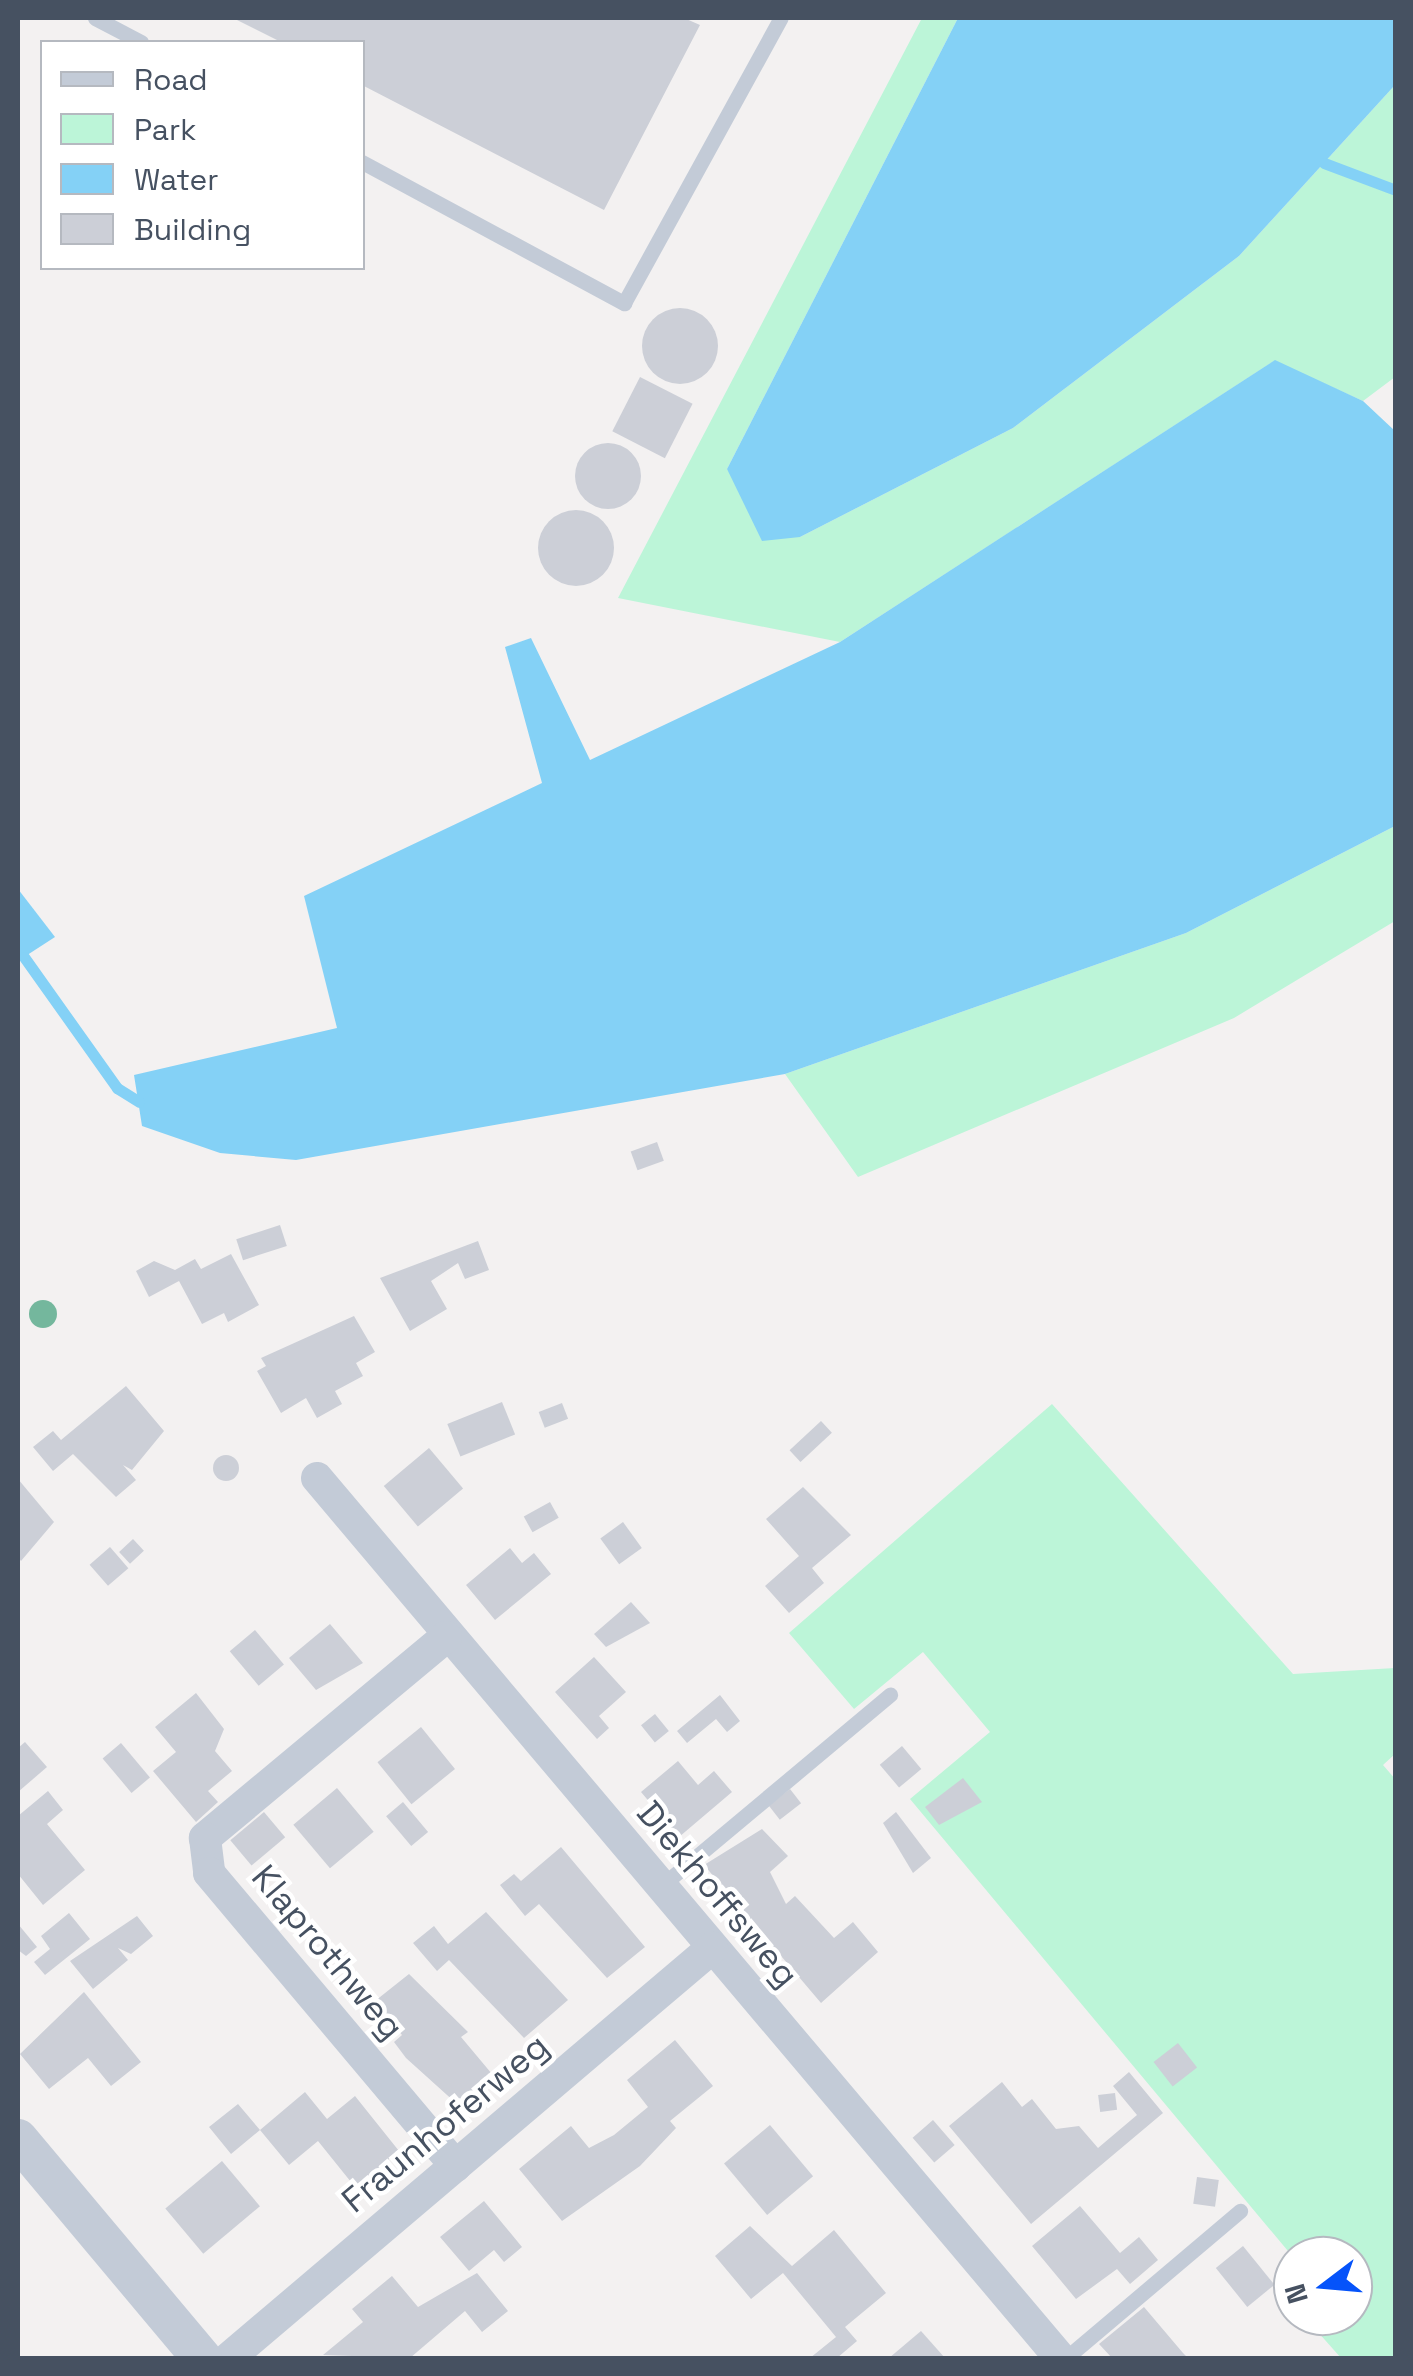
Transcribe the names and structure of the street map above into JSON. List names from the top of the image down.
{
  "streets": {
    "street": ["Diekhoffsweg", "Klaprothweg", "Fraunhoferweg"]
  },
  "crossings": [
    ["Diekhoffsweg", "Klaprothweg"],
    ["Diekhoffsweg", "Fraunhoferweg"],
    ["Klaprothweg", "Fraunhoferweg"]
  ],
  "legend": [
    "Road",
    "Park",
    "Water",
    "Building"
  ],
  "north": "left"
}
